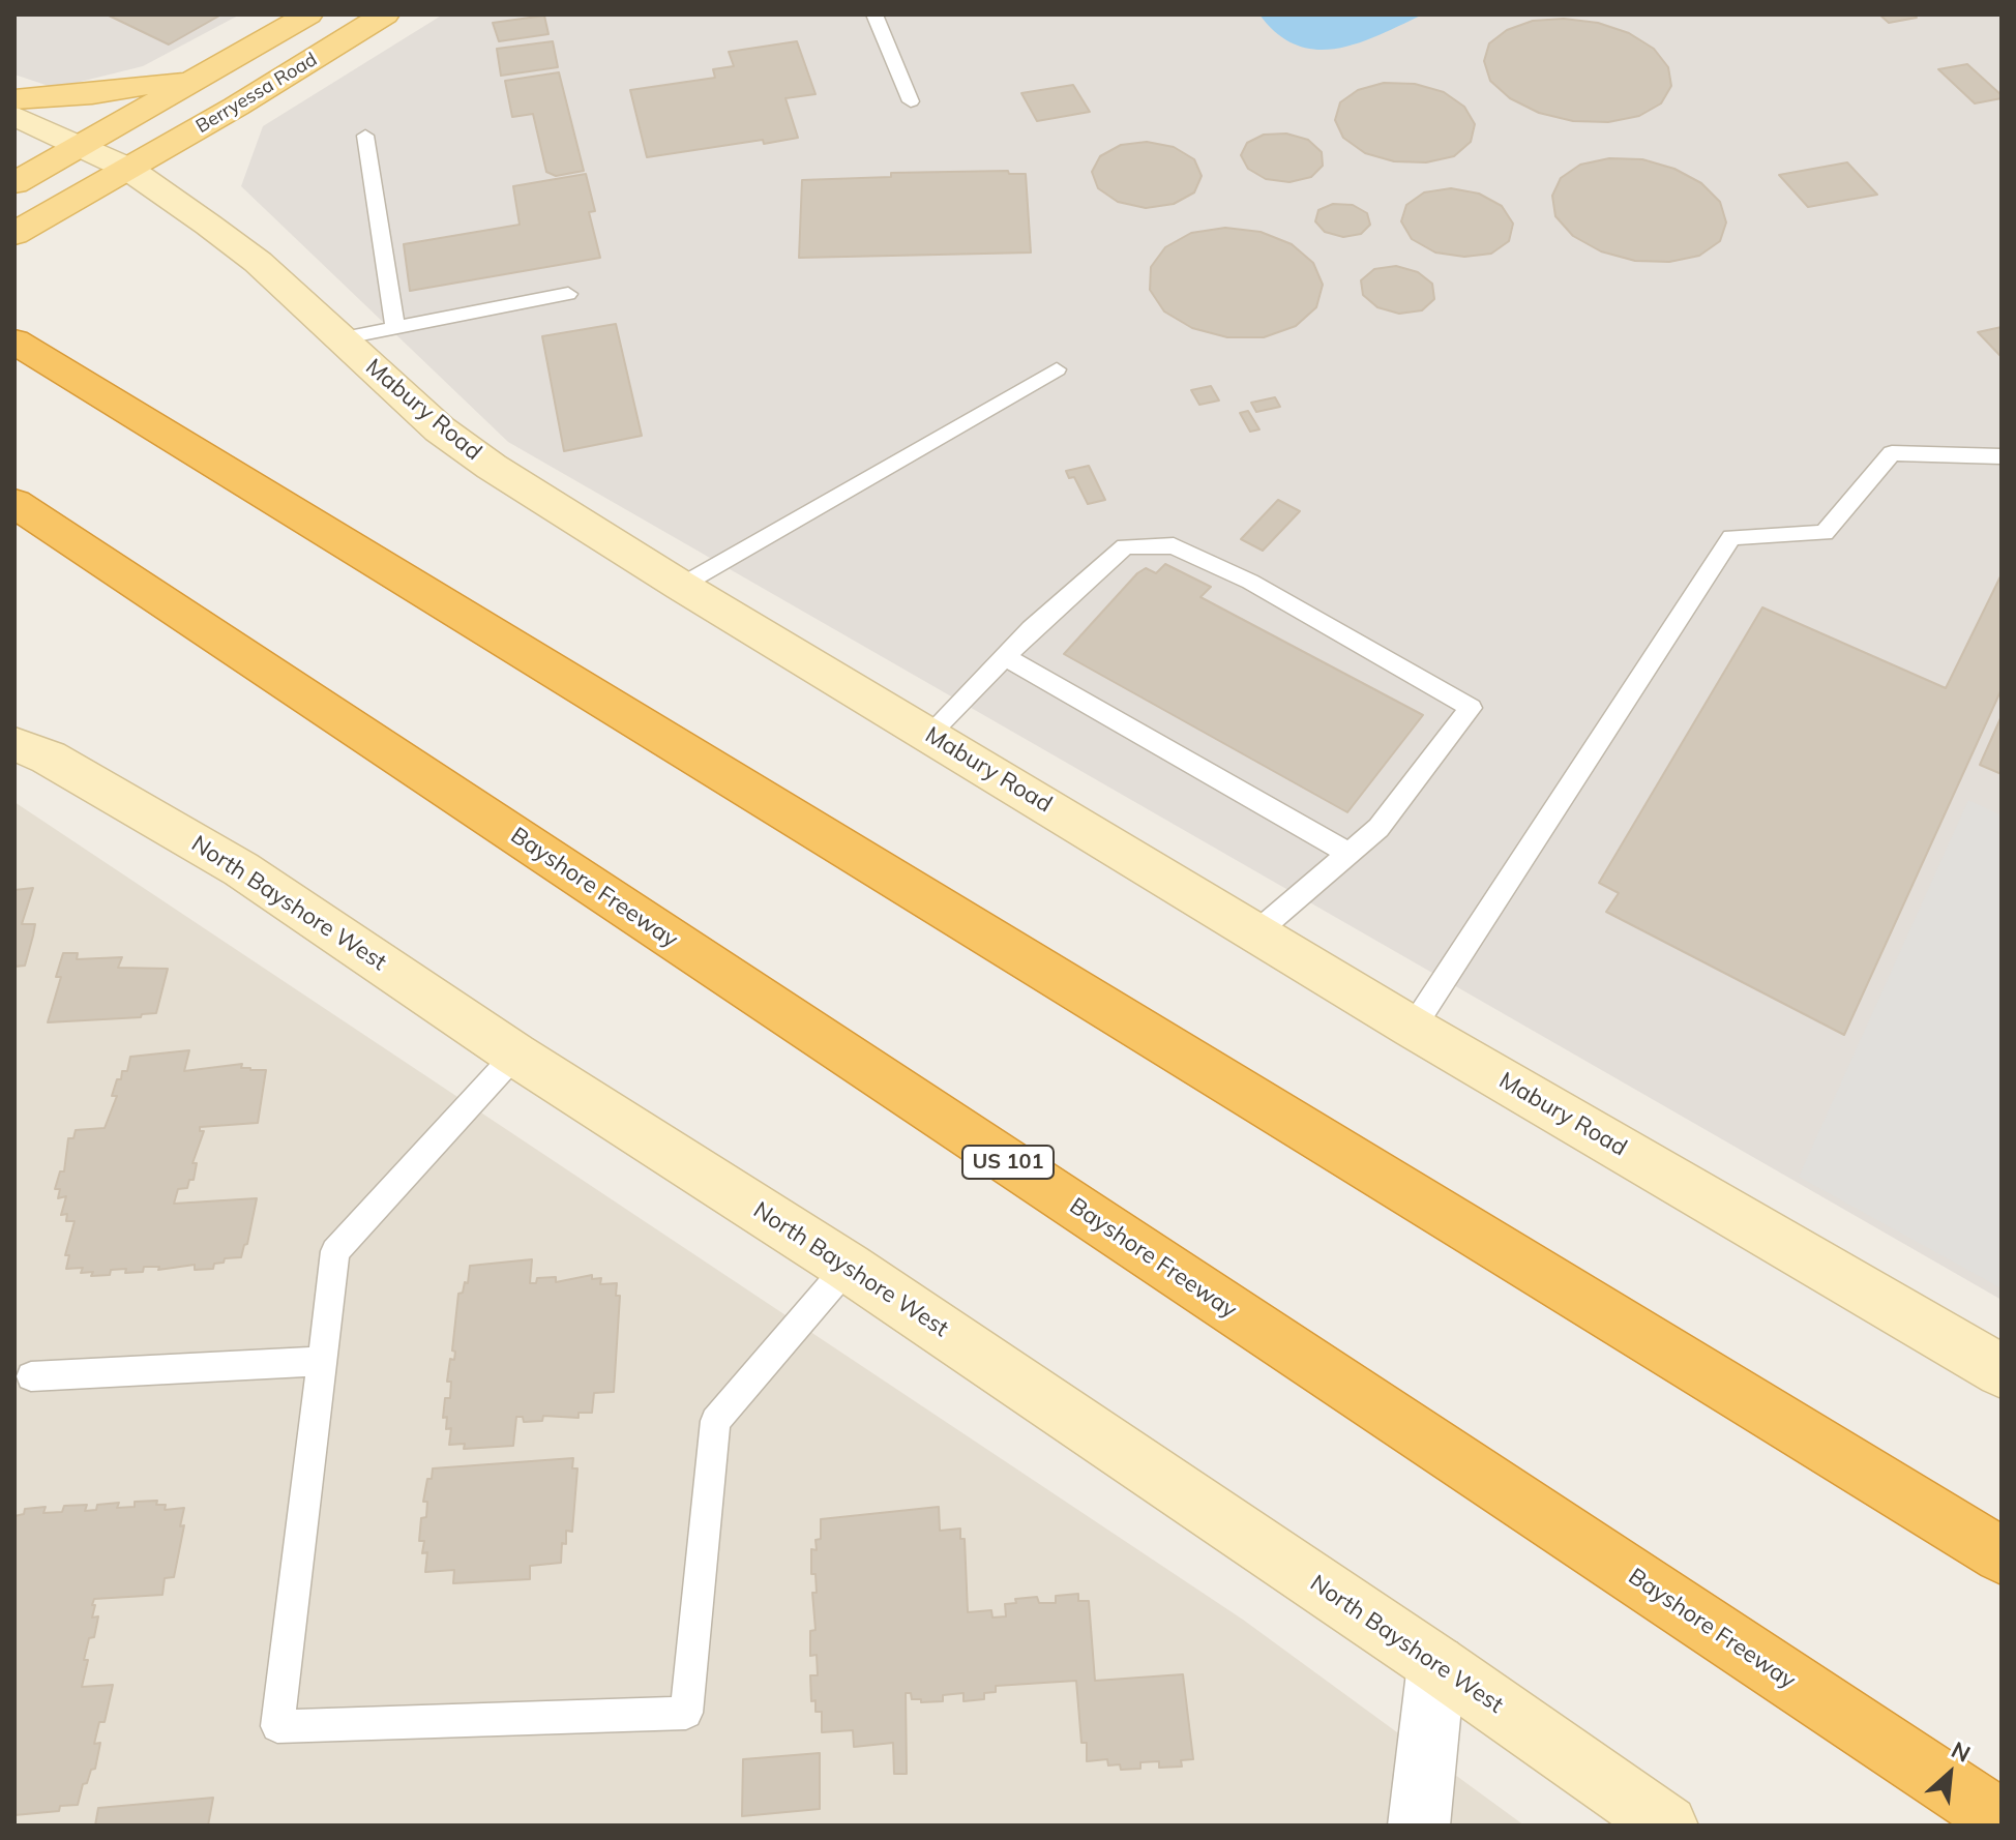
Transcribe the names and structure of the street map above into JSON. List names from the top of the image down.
{
  "streets": {
    "highway": ["Bayshore Freeway", "US 101"],
    "main road": ["Berryessa Road"],
    "street": ["Mabury Road", "North Bayshore West"]
  },
  "crossings": [
    ["Berryessa Road", "Mabury Road"]
  ],
  "north": "top right"
}
